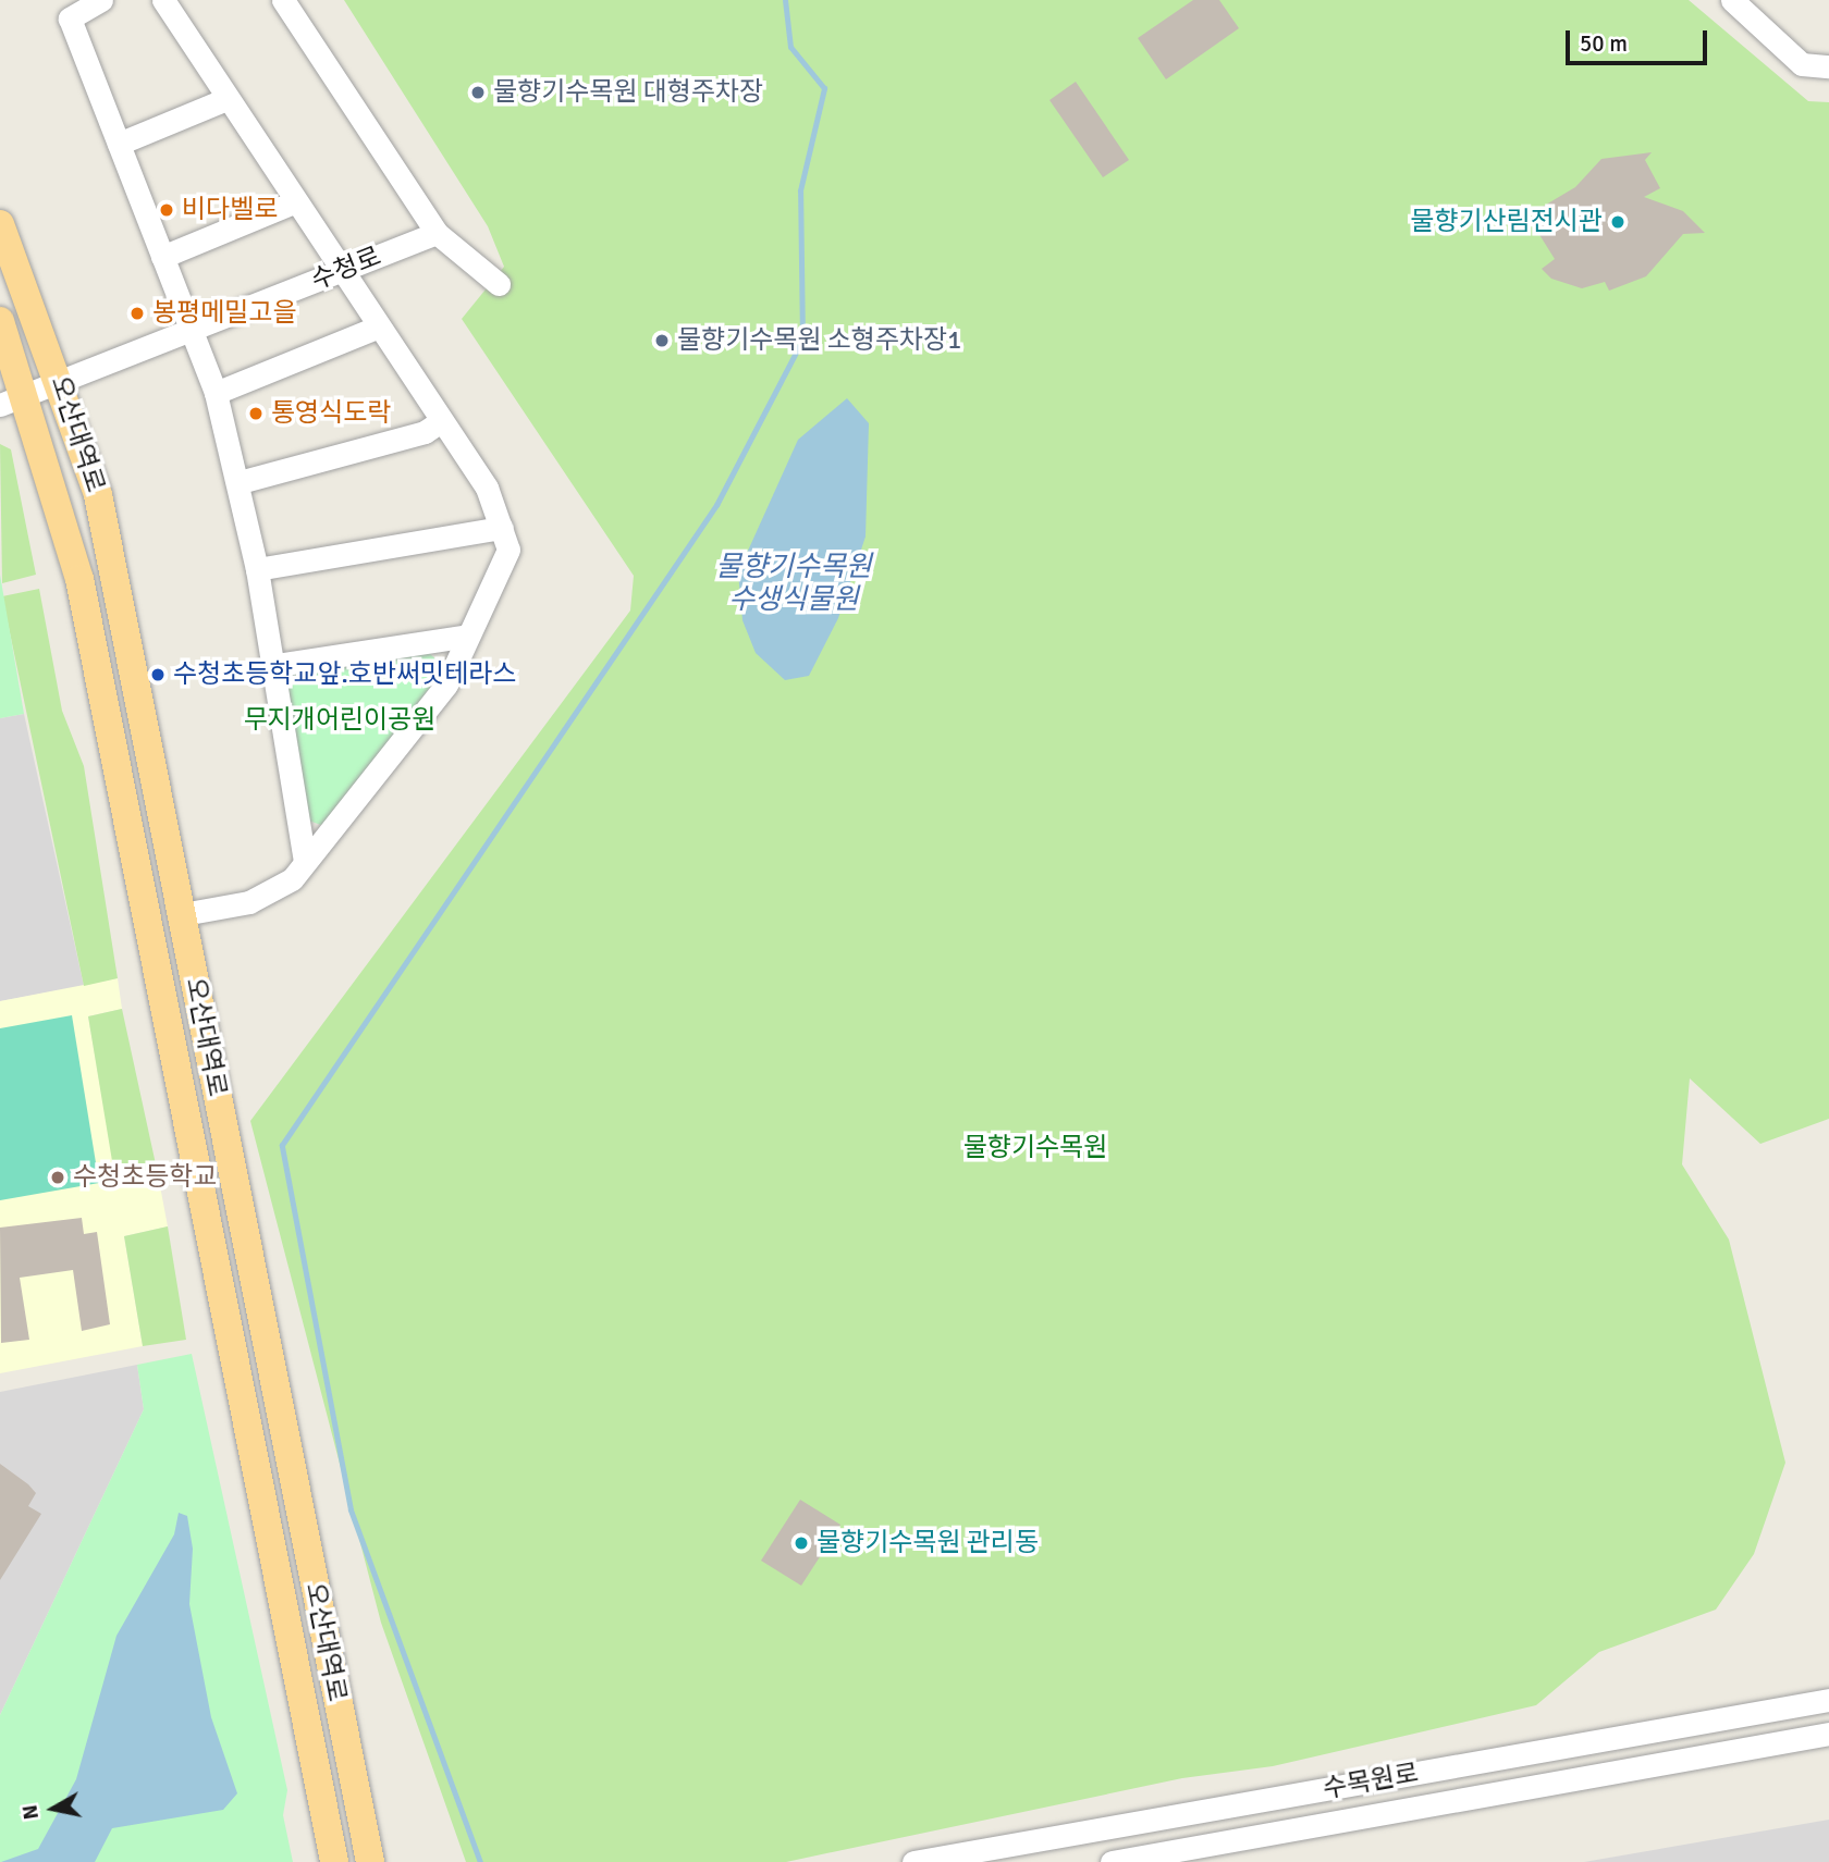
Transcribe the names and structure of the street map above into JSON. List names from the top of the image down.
{
  "streets": {
    "main road": ["오산대역로"],
    "street": ["수청로", "수목원로"]
  },
  "crossings": [
    ["수청로", "오산대역로"]
  ],
  "water": ["물향기수목원 수생식물원"],
  "parks": ["무지개어린이공원", "물향기수목원"],
  "places": [
    "물향기수목원 대형주차장",
    "비다벨로",
    "물향기산림전시관",
    "봉평메밀고을",
    "물향기수목원 소형주차장1",
    "통영식도락",
    "수청초등학교앞.호반써밋테라스",
    "수청초등학교",
    "물향기수목원 관리동"
  ],
  "scale_bar": "50 m",
  "north": "left"
}
